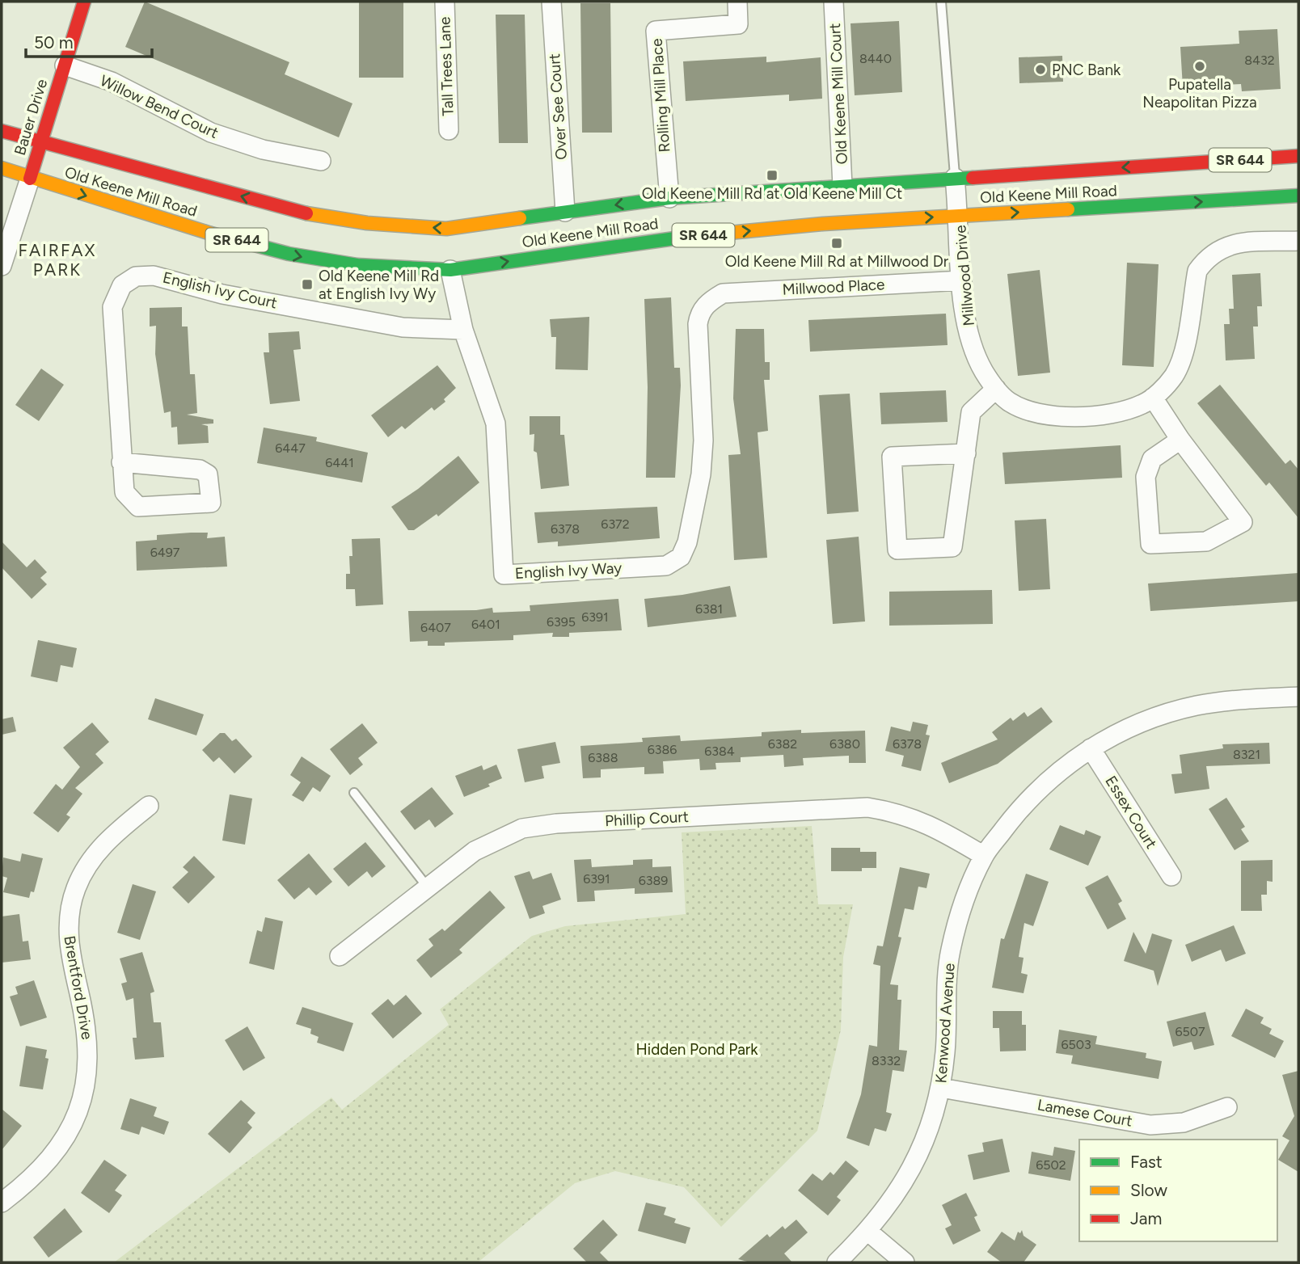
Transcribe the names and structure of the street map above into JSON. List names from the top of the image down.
{
  "streets": {
    "main road": ["Bauer Drive", "SR 644", "Old Keene Mill Road"],
    "street": [
      "Tall Trees Lane",
      "Old Keene Mill Court",
      "Rolling Mill Place",
      "Willow Bend Court",
      "Over See Court",
      "Millwood Drive",
      "Millwood Place",
      "English Ivy Court",
      "English Ivy Way",
      "Essex Court",
      "Phillip Court",
      "Brentford Drive",
      "Kenwood Avenue",
      "Lamese Court"
    ]
  },
  "crossings": [
    ["Old Keene Mill Court", "Old Keene Mill Road"],
    ["Rolling Mill Place", "Old Keene Mill Road"],
    ["Willow Bend Court", "Bauer Drive"],
    ["Over See Court", "Old Keene Mill Road"],
    ["Bauer Drive", "Old Keene Mill Road"],
    ["Old Keene Mill Road", "Millwood Drive"],
    ["Old Keene Mill Road", "English Ivy Way"],
    ["Millwood Drive", "Millwood Place"],
    ["Millwood Place", "English Ivy Way"],
    ["English Ivy Court", "English Ivy Way"],
    ["Essex Court", "Kenwood Avenue"],
    ["Phillip Court", "Kenwood Avenue"],
    ["Kenwood Avenue", "Lamese Court"]
  ],
  "districts": ["FAIRFAX PARK"],
  "parks": ["Hidden Pond Park"],
  "places": {
    "other": ["Pupatella Neapolitan Pizza", "PNC Bank"],
    "transit": ["Old Keene Mill Rd at Old Keene Mill Ct", "Old Keene Mill Rd at Millwood Dr", "Old Keene Mill Rd at English Ivy Wy"]
  },
  "house_numbers": [
    "8440",
    "8432",
    "6447",
    "6441",
    "6372",
    "6378",
    "6497",
    "6381",
    "6391",
    "6395",
    "6401",
    "6407",
    "6382",
    "6380",
    "6378",
    "6386",
    "6384",
    "8321",
    "6388",
    "6391",
    "6389",
    "6507",
    "6503",
    "8332",
    "6502"
  ],
  "legend": ["Fast", "Slow", "Jam"],
  "scale_bar": "50 m"
}
